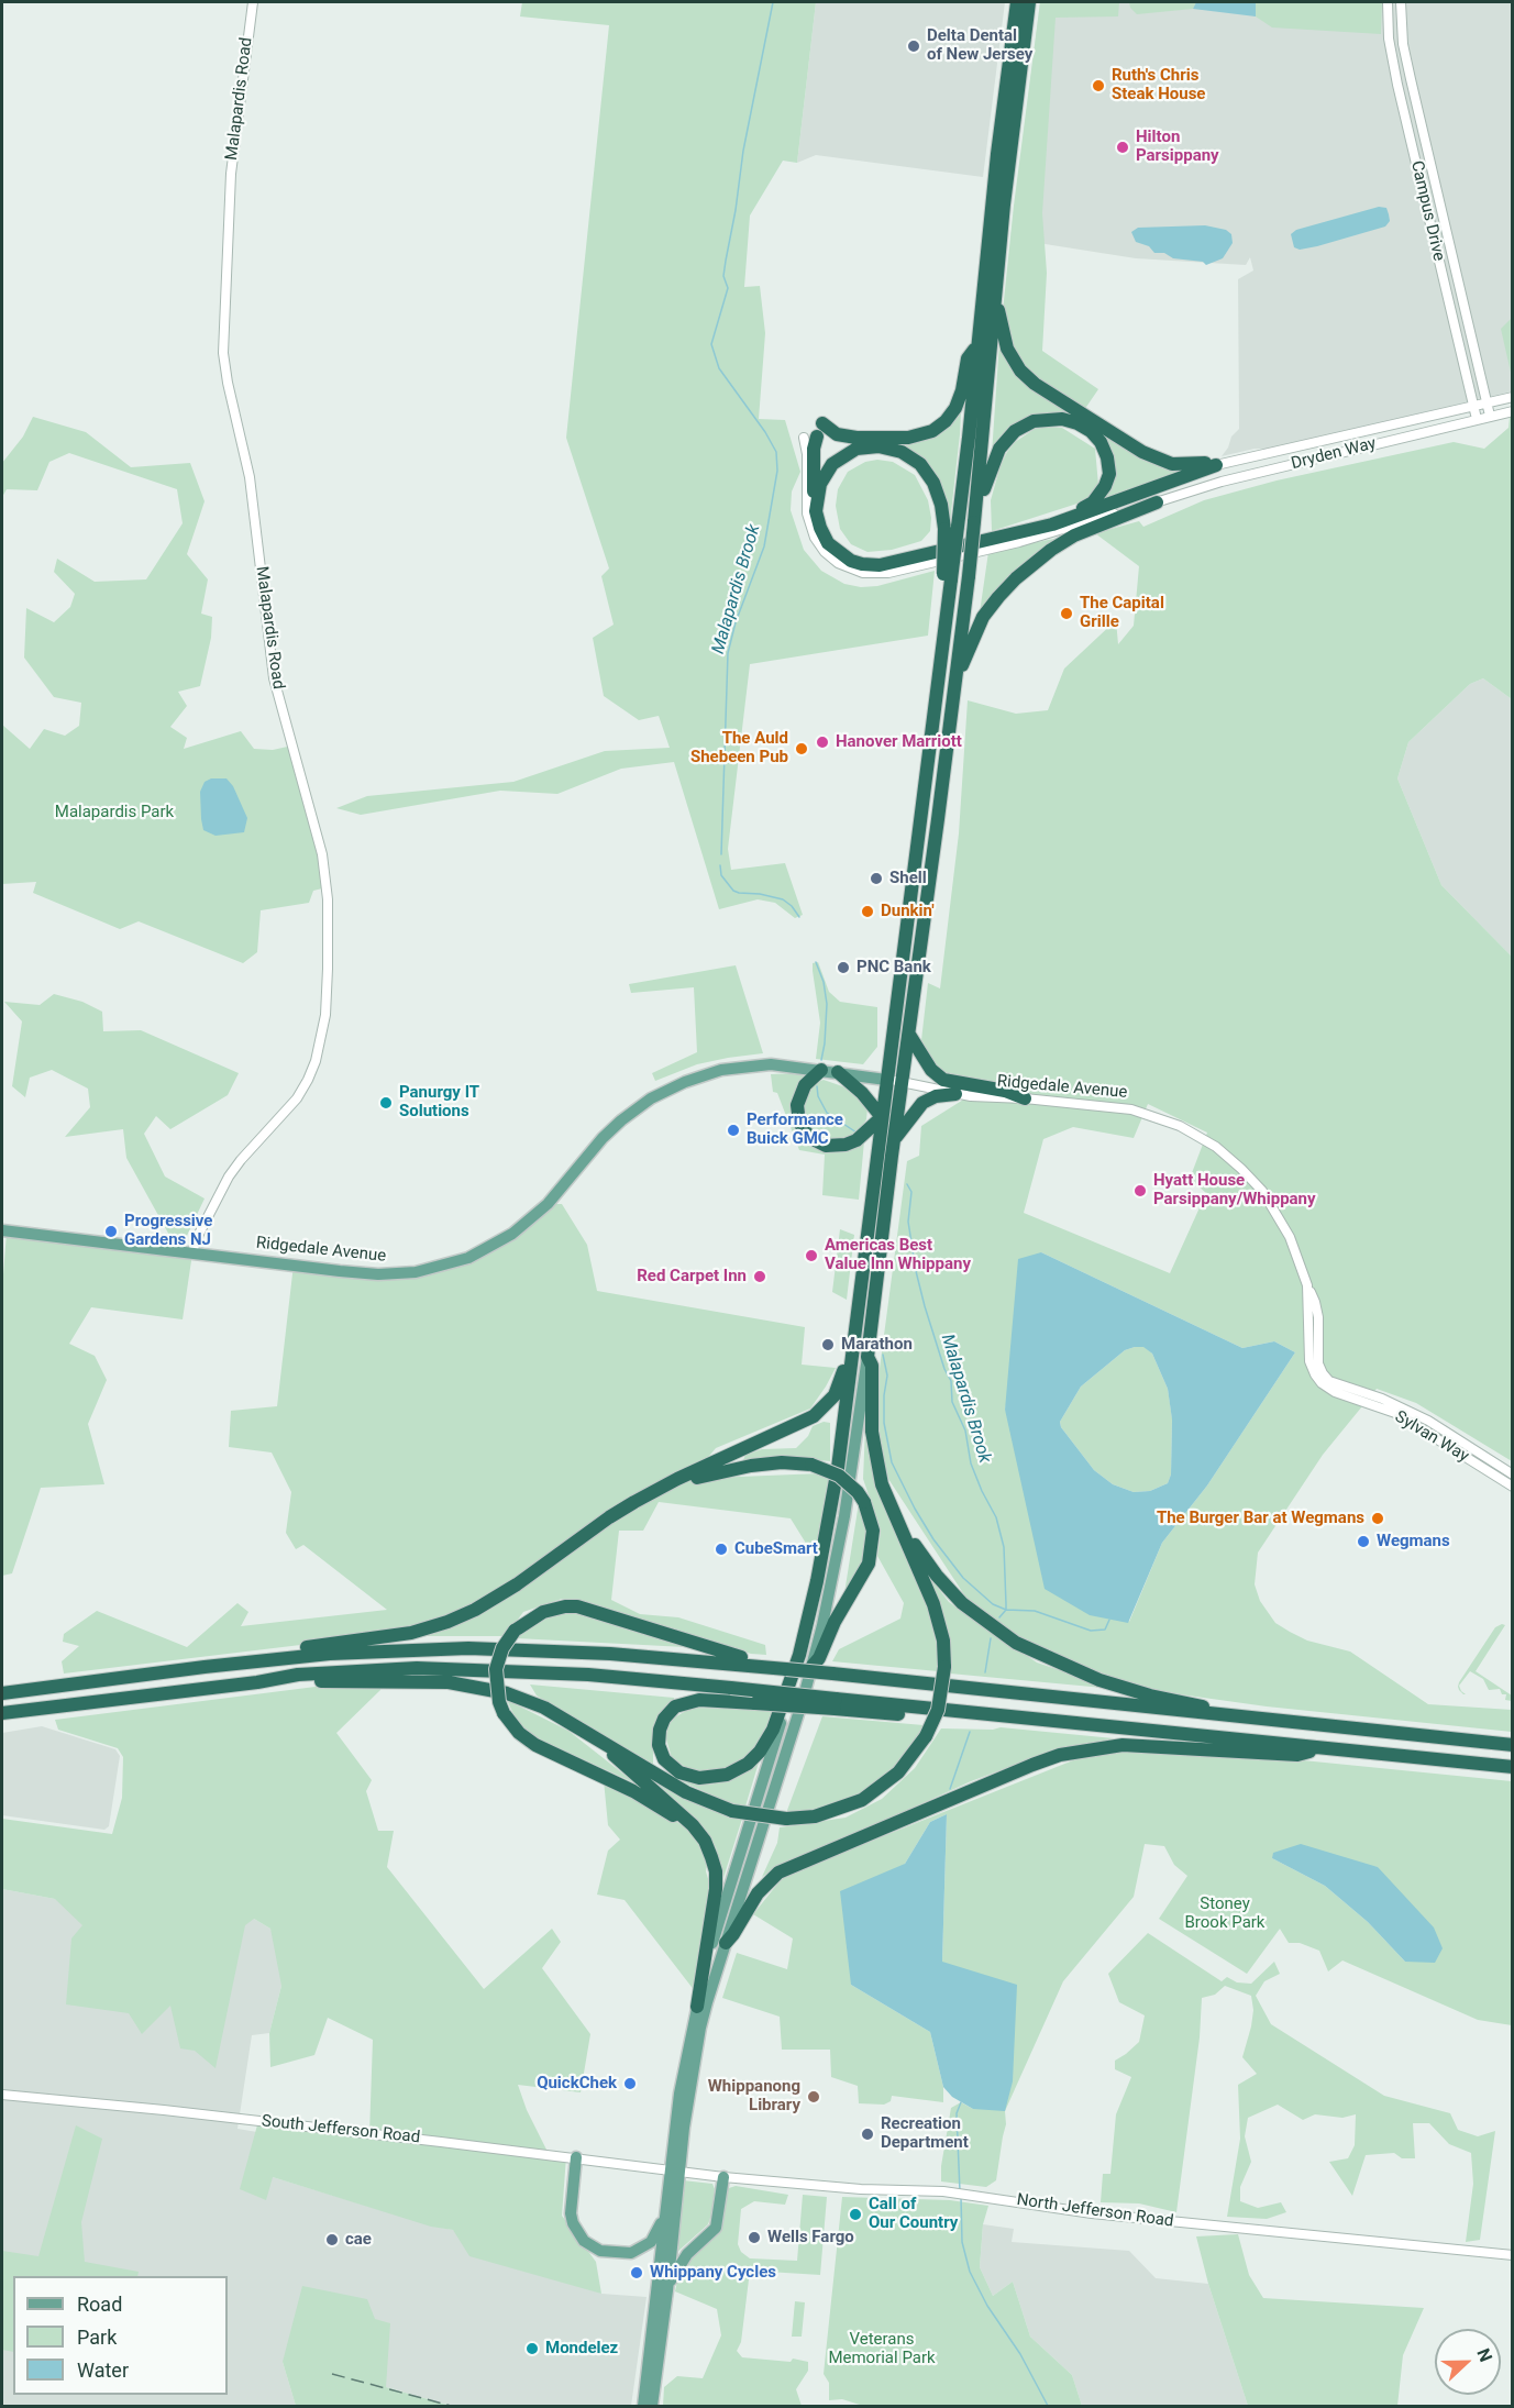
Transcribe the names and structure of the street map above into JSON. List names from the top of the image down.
{
  "streets": {
    "main road": ["Ridgedale Avenue"],
    "street": [
      "Malapardis Road",
      "Campus Drive",
      "Dryden Way",
      "Sylvan Way",
      "South Jefferson Road",
      "North Jefferson Road"
    ]
  },
  "crossings": [
    ["Malapardis Road", "Ridgedale Avenue"],
    ["Campus Drive", "Dryden Way"],
    ["Ridgedale Avenue", "Sylvan Way"],
    ["South Jefferson Road", "North Jefferson Road"]
  ],
  "water": ["Malapardis Brook"],
  "parks": ["Malapardis Park", "Stoney Brook Park", "Veterans Memorial Park"],
  "places": [
    "Delta Dental of New Jersey",
    "Ruth's Chris Steak House",
    "Hilton Parsippany",
    "The Capital Grille",
    "Hanover Marriott",
    "The Auld Shebeen Pub",
    "Shell",
    "Dunkin'",
    "PNC Bank",
    "Panurgy IT Solutions",
    "Performance Buick GMC",
    "Hyatt House Parsippany/Whippany",
    "Progressive Gardens NJ",
    "Americas Best Value Inn Whippany",
    "Red Carpet Inn",
    "Marathon",
    "The Burger Bar at Wegmans",
    "Wegmans",
    "CubeSmart",
    "QuickChek",
    "Whippanong Library",
    "Recreation Department",
    "Call of Our Country",
    "Wells Fargo",
    "cae",
    "Whippany Cycles",
    "Mondelez"
  ],
  "legend": ["Road", "Park", "Water"],
  "north": "right"
}
